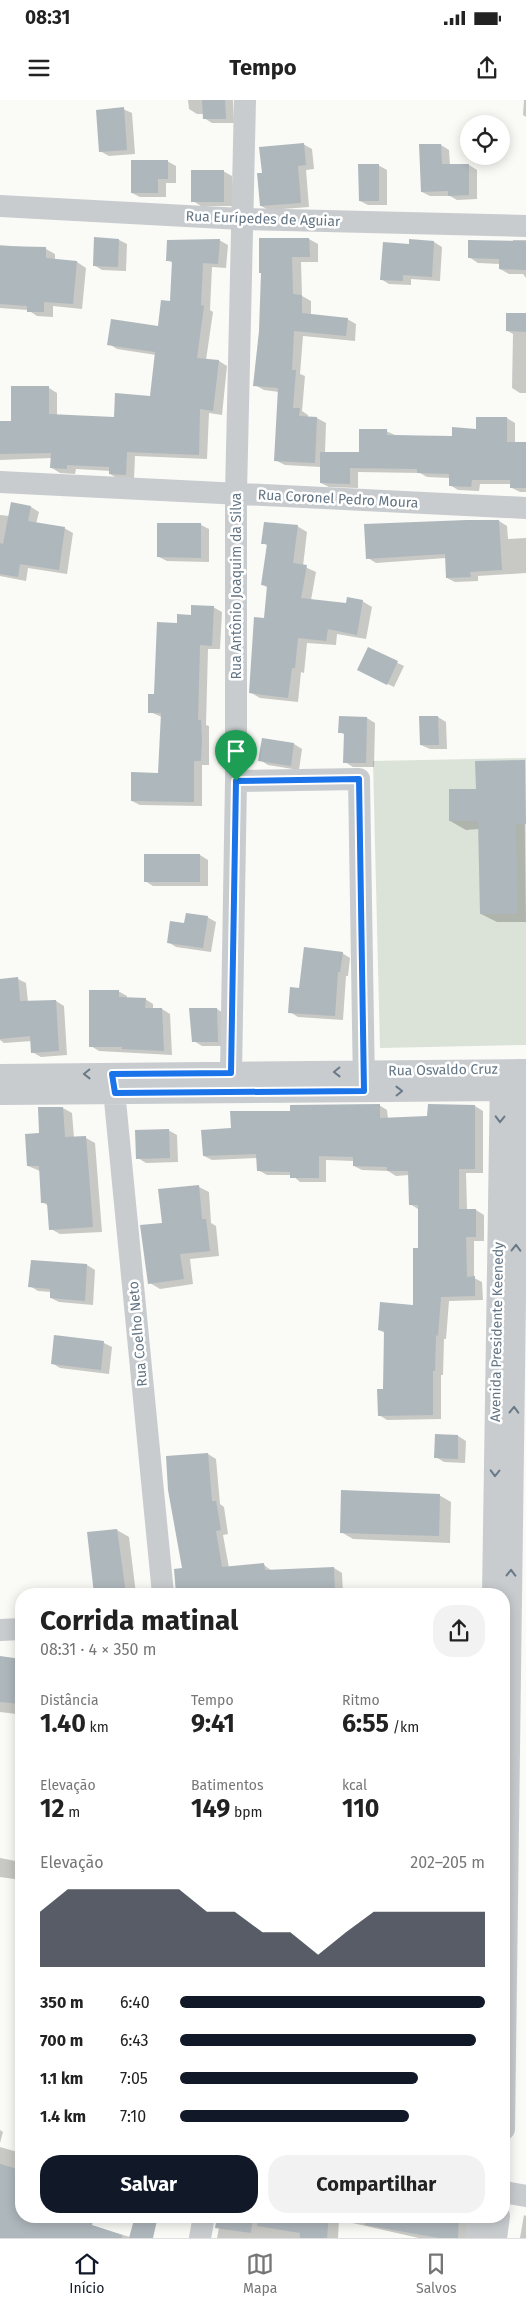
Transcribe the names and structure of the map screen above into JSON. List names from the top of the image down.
{
  "streets": {
    "street": [
      "Rua Eurípedes de Aguiar",
      "Rua Coronel Pedro Moura",
      "Rua Antônio Joaquim da Silva",
      "Rua Osvaldo Cruz",
      "Avenida Presidente Keenedy",
      "Rua Coelho Neto"
    ]
  },
  "crossings": [
    ["Rua Eurípedes de Aguiar", "Rua Antônio Joaquim da Silva"],
    ["Rua Coronel Pedro Moura", "Rua Antônio Joaquim da Silva"],
    ["Rua Antônio Joaquim da Silva", "Rua Osvaldo Cruz"],
    ["Rua Osvaldo Cruz", "Avenida Presidente Keenedy"],
    ["Rua Osvaldo Cruz", "Rua Coelho Neto"]
  ],
  "page": {
    "status": "08:31",
    "header": "Tempo",
    "heading": ["Corrida matinal", "08:31 · 4 × 350 m"],
    "stats": [
      ["Distância", "1.40 km"],
      ["Tempo", "9:41"],
      ["Ritmo", "6:55 /km"],
      ["Elevação", "12 m"],
      ["Batimentos", "149 bpm"],
      ["kcal", "110"]
    ],
    "chart": ["Elevação", "202–205 m"],
    "list": [
      {
        "name": "350 m",
        "note": "6:40"
      },
      {
        "name": "700 m",
        "note": "6:43"
      },
      {
        "name": "1.1 km",
        "note": "7:05"
      },
      {
        "name": "1.4 km",
        "note": "7:10"
      }
    ],
    "buttons": ["Salvar", "Compartilhar"],
    "tabs": ["Início", "Mapa", "Salvos"]
  }
}
